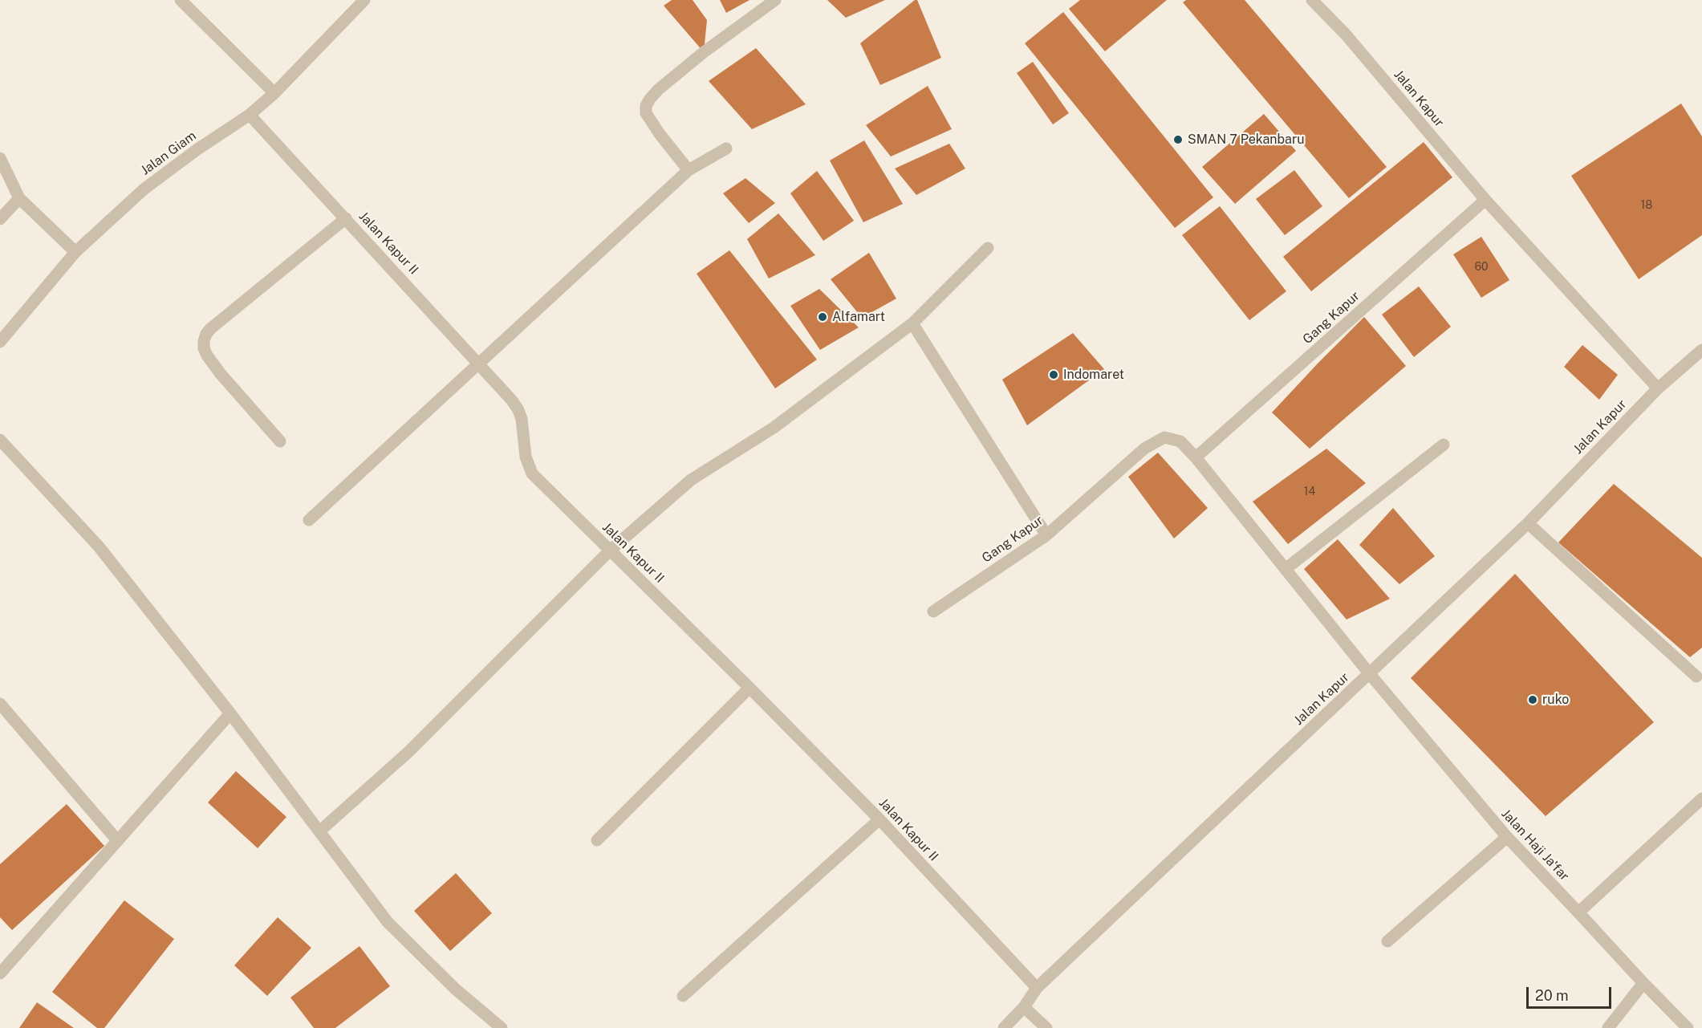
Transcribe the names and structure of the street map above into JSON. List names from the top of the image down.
{
  "streets": {
    "street": [
      "Jalan Kapur",
      "Jalan Giam",
      "Jalan Kapur II",
      "Gang Kapur",
      "Jalan Haji Ja'far"
    ]
  },
  "crossings": [
    ["Jalan Kapur", "Jalan Kapur II"],
    ["Jalan Kapur", "Gang Kapur"],
    ["Jalan Kapur", "Jalan Haji Ja'far"],
    ["Jalan Giam", "Jalan Kapur II"],
    ["Gang Kapur", "Jalan Haji Ja'far"]
  ],
  "places": [
    "SMAN 7 Pekanbaru",
    "Alfamart",
    "Indomaret",
    "ruko"
  ],
  "house_numbers": ["18", "60", "14"],
  "scale_bar": "20 m"
}
